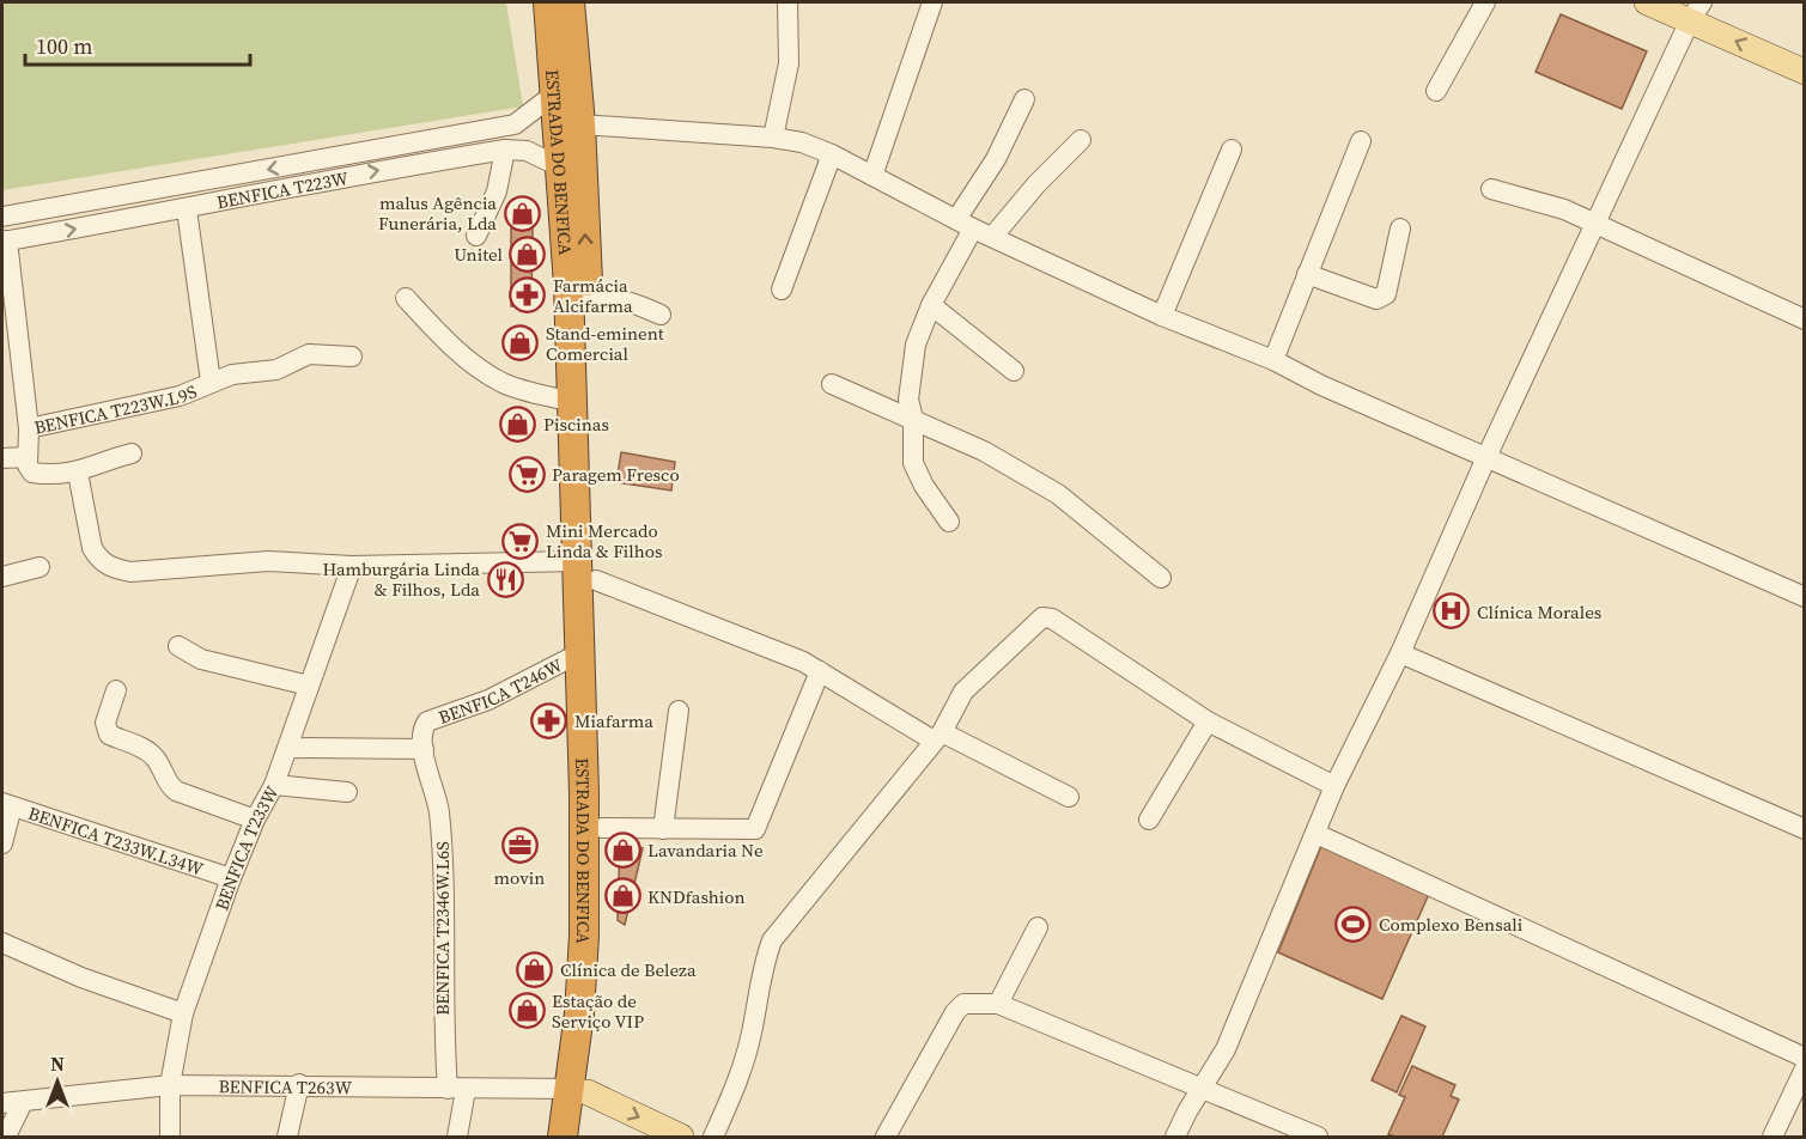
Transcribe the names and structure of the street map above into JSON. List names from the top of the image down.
{
  "streets": {
    "highway": ["ESTRADA DO BENFICA"],
    "street": [
      "BENFICA T223W",
      "BENFICA T223W.L9S",
      "BENFICA T246W",
      "BENFICA T233W.L34W",
      "BENFICA T233W",
      "BENFICA T2346W.L6S",
      "BENFICA T263W"
    ]
  },
  "crossings": [
    ["ESTRADA DO BENFICA", "BENFICA T223W"],
    ["ESTRADA DO BENFICA", "BENFICA T246W"],
    ["ESTRADA DO BENFICA", "BENFICA T263W"],
    ["BENFICA T246W", "BENFICA T2346W.L6S"],
    ["BENFICA T233W.L34W", "BENFICA T233W"],
    ["BENFICA T233W", "BENFICA T263W"],
    ["BENFICA T2346W.L6S", "BENFICA T263W"]
  ],
  "places": {
    "shop": [
      "malus Agência Funerária, Lda",
      "Unitel",
      "Stand-eminent Comercial",
      "Piscinas",
      "Lavandaria Ne",
      "KNDfashion",
      "Clínica de Beleza",
      "Estação de Serviço VIP"
    ],
    "pharmacy": ["Farmácia Alcifarma", "Miafarma"],
    "supermarket": ["Paragem Fresco", "Mini Mercado Linda & Filhos"],
    "restaurant": ["Hamburgária Linda & Filhos, Lda"],
    "hospital": ["Clínica Morales"],
    "office": ["movin"],
    "sports": ["Complexo Bensali"]
  },
  "scale_bar": "100 m",
  "north": "top"
}
